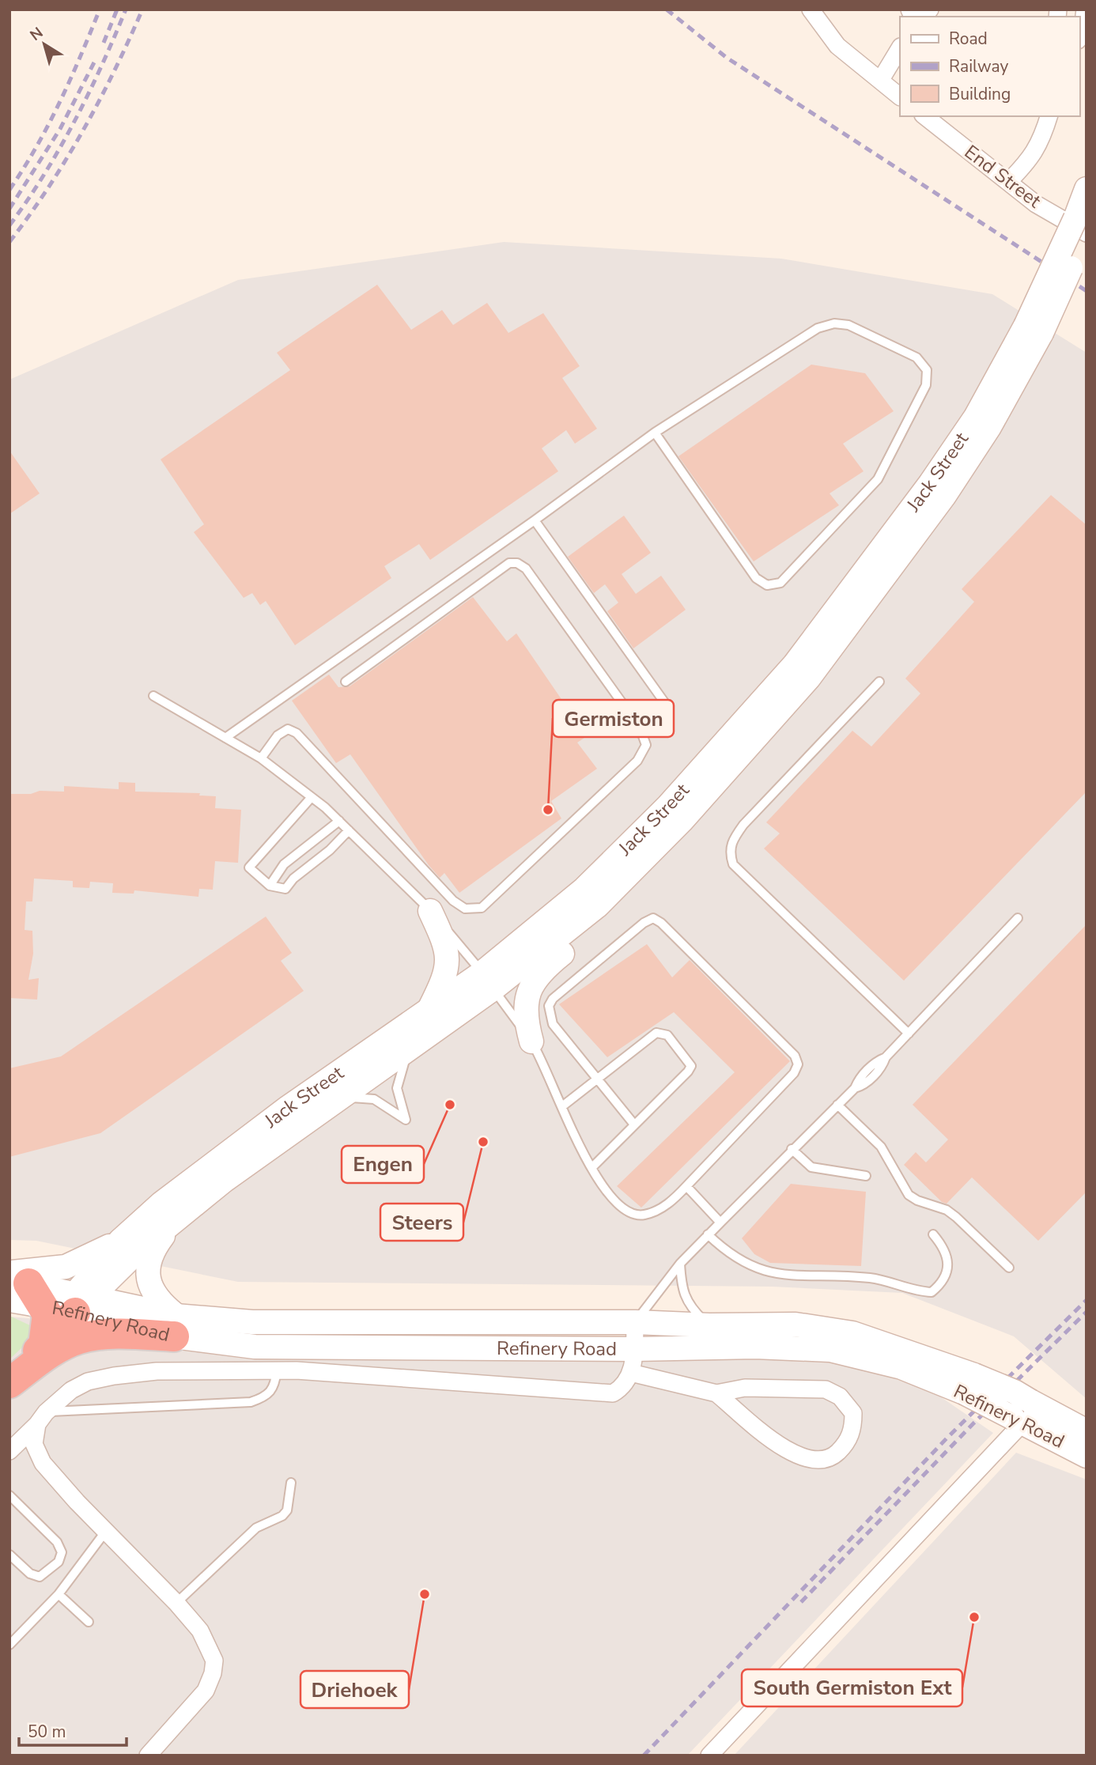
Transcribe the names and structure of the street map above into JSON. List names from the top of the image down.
{
  "streets": {
    "main road": ["Jack Street", "Refinery Road"],
    "street": ["End Street"]
  },
  "crossings": [
    ["End Street", "Jack Street"],
    ["Jack Street", "Refinery Road"]
  ],
  "places": [
    "Germiston",
    "Engen",
    "Steers",
    "Driehoek",
    "South Germiston Ext"
  ],
  "legend": ["Road", "Railway", "Building"],
  "scale_bar": "50 m",
  "north": "top left"
}
